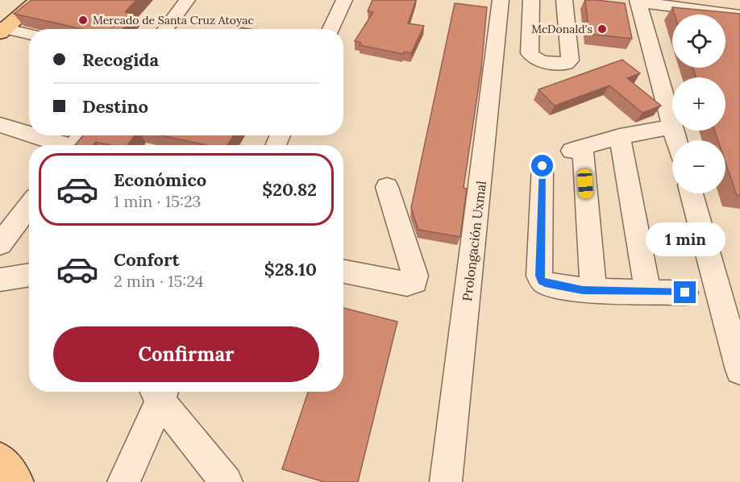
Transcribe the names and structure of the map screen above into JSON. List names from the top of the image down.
{
  "streets": {
    "street": ["Prolongación Uxmal"]
  },
  "places": ["Mercado de Santa Cruz Atoyac", "McDonald's"],
  "page": {
    "map_buttons": ["+", "−"],
    "banner": ["Recogida", "Destino"],
    "list": [
      {
        "name": "Económico",
        "note": "1 min · 15:23",
        "value": "$20.82"
      },
      {
        "name": "Confort",
        "note": "2 min · 15:24",
        "value": "$28.10"
      }
    ],
    "bubble": "1 min",
    "buttons": "Confirmar"
  }
}
